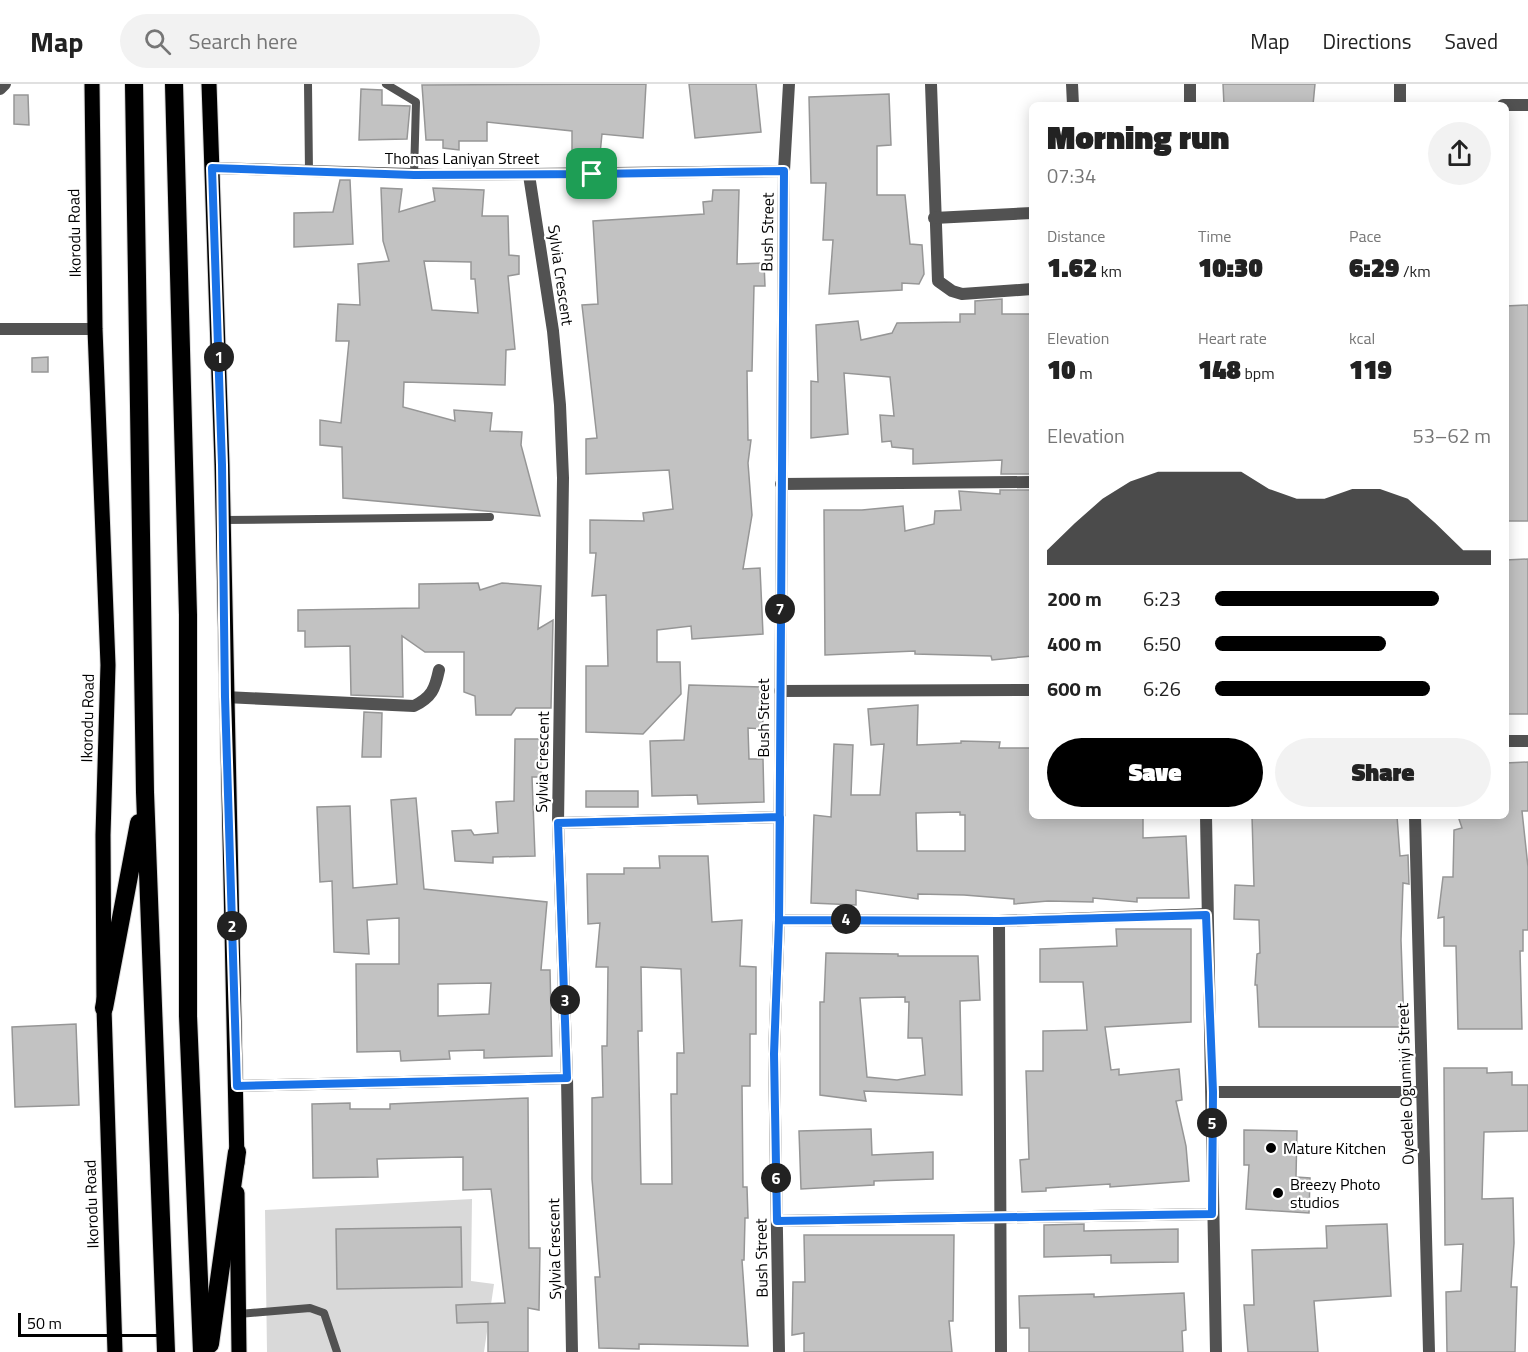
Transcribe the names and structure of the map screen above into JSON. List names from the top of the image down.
{
  "streets": {
    "main road": ["Ikorodu Road"],
    "street": [
      "Thomas Laniyan Street",
      "Bush Street",
      "Sylvia Crescent",
      "Oyedele Ogunniyi Street"
    ]
  },
  "crossings": [
    ["Thomas Laniyan Street", "Bush Street"],
    ["Thomas Laniyan Street", "Sylvia Crescent"]
  ],
  "places": ["Mature Kitchen", "Breezy Photo studios"],
  "scale_bar": "50 m",
  "page": {
    "header": "Map",
    "search": "Search here",
    "nav": ["Map", "Directions", "Saved"],
    "heading": ["Morning run", "07:34"],
    "stats": [
      ["Distance", "1.62 km"],
      ["Time", "10:30"],
      ["Pace", "6:29 /km"],
      ["Elevation", "10 m"],
      ["Heart rate", "148 bpm"],
      ["kcal", "119"]
    ],
    "pins": [
      "1",
      "7",
      "4",
      "2",
      "3",
      "5",
      "6"
    ],
    "chart": ["Elevation", "53–62 m"],
    "list": [
      {
        "name": "200 m",
        "note": "6:23"
      },
      {
        "name": "400 m",
        "note": "6:50"
      },
      {
        "name": "600 m",
        "note": "6:26"
      }
    ],
    "buttons": ["Save", "Share"],
    "scale": "50 m"
  }
}
